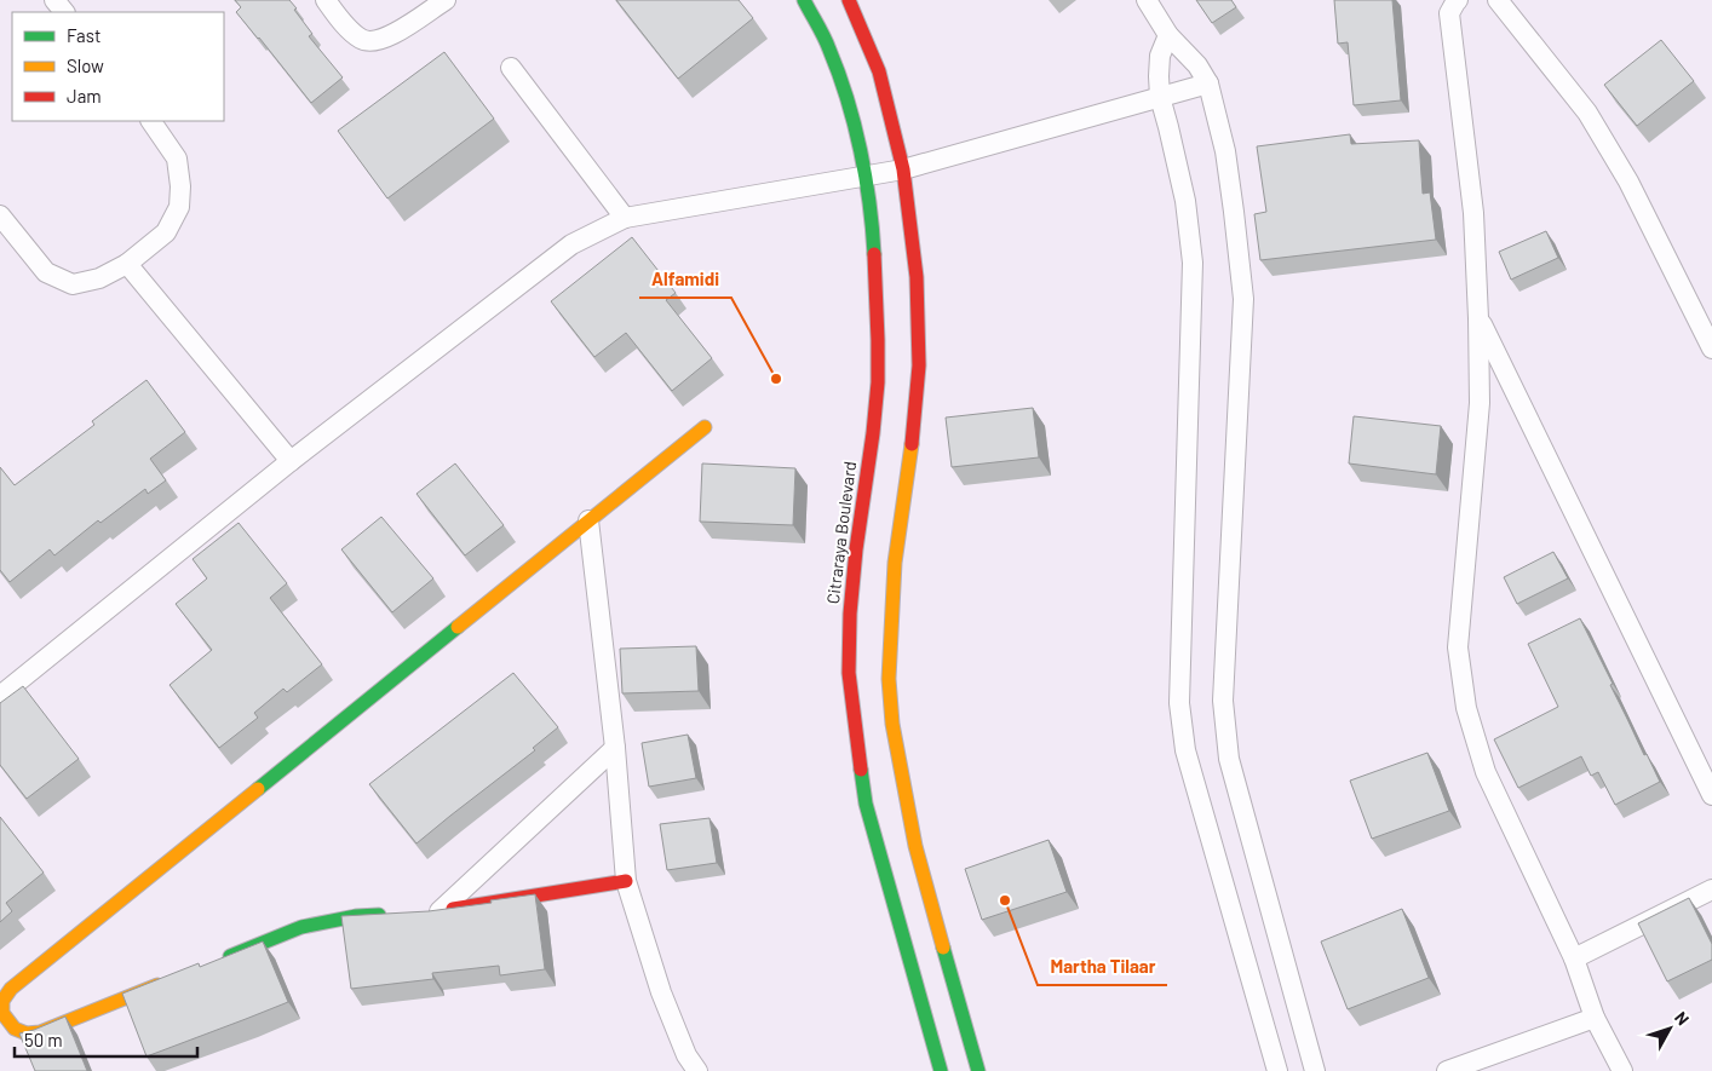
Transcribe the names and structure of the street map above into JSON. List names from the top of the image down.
{
  "streets": {
    "main road": ["Citraraya Boulevard"]
  },
  "places": ["Alfamidi", "Martha Tilaar"],
  "legend": ["Fast", "Slow", "Jam"],
  "scale_bar": "50 m",
  "north": "top right"
}
